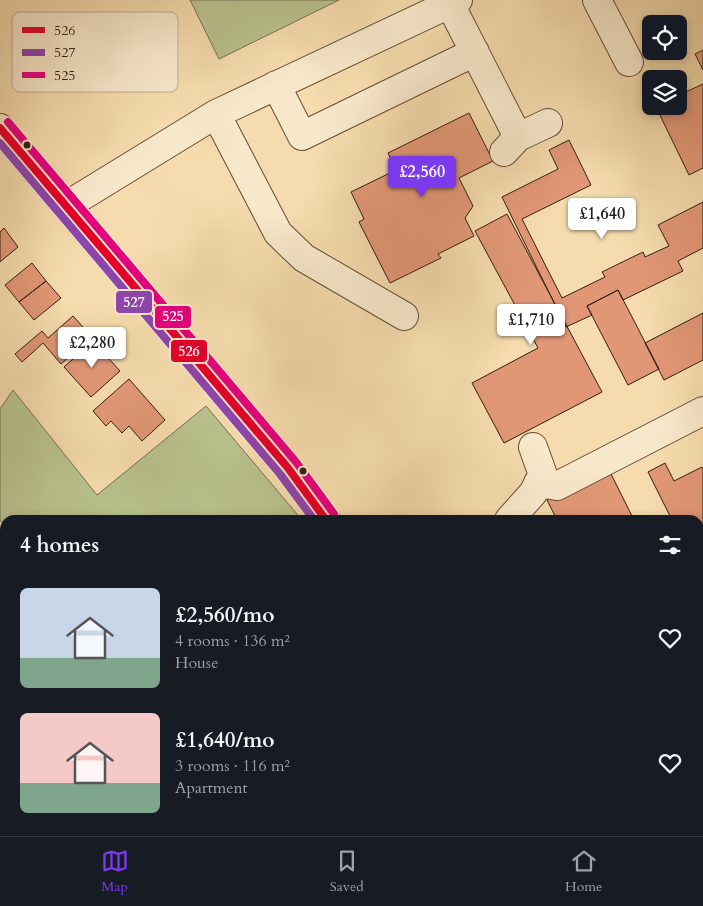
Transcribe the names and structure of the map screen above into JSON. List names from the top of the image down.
{
  "lines": ["transit line 525", "transit line 526", "transit line 527"],
  "legend": ["526", "527", "525"],
  "page": {
    "price": [
      "£2,560",
      "£1,640",
      "£1,710",
      "£2,280"
    ],
    "heading": "4 homes",
    "list": [
      {
        "name": "£2,560/mo",
        "note": "4 rooms · 136 m² · House"
      },
      {
        "name": "£1,640/mo",
        "note": "3 rooms · 116 m² · Apartment"
      }
    ],
    "tabs": ["Map", "Saved", "Home"]
  }
}
